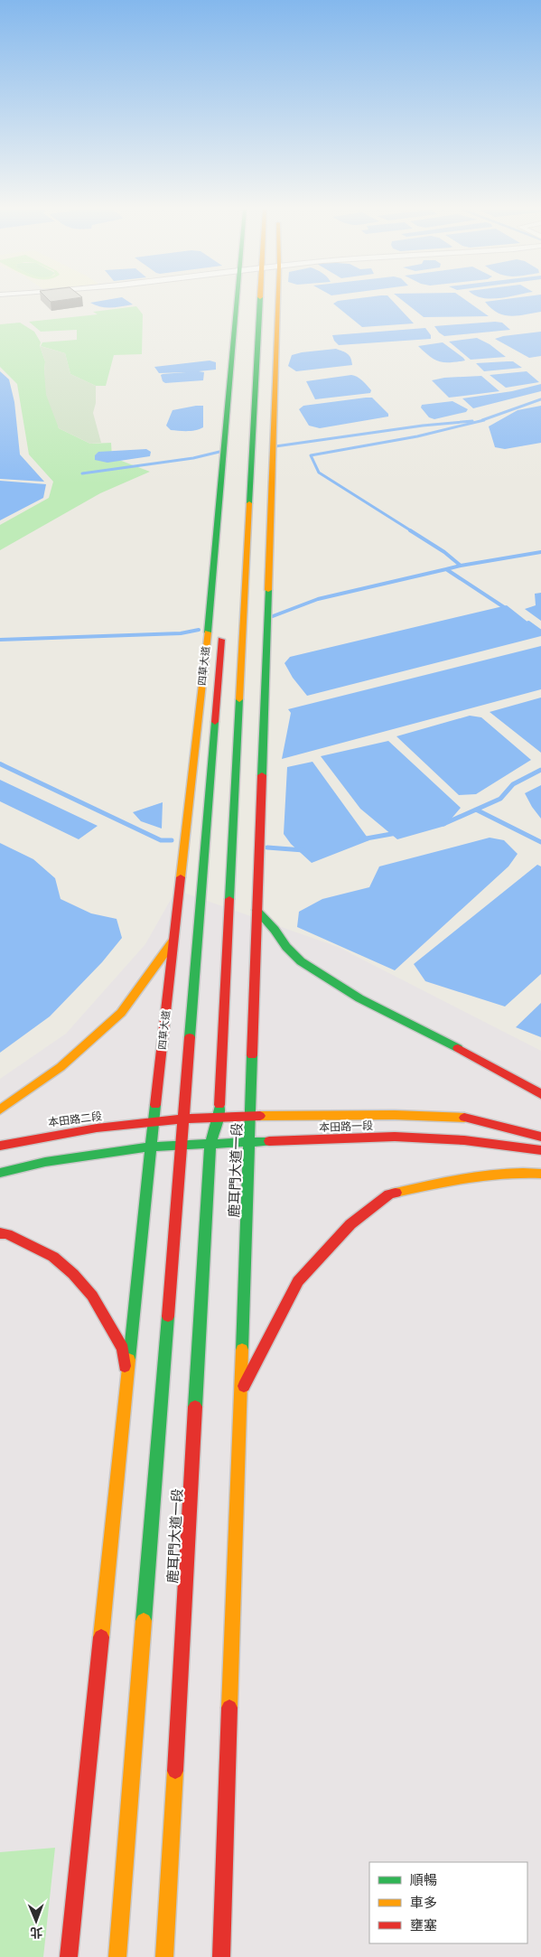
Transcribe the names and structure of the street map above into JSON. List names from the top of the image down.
{
  "streets": {
    "street": [
      "四草大道",
      "本田路二段",
      "本田路一段",
      "鹿耳門大道一段"
    ]
  },
  "crossings": [
    ["四草大道", "本田路二段"],
    ["四草大道", "本田路一段"],
    ["四草大道", "鹿耳門大道一段"],
    ["本田路二段", "本田路一段"],
    ["本田路一段", "鹿耳門大道一段"]
  ],
  "legend": ["順暢", "車多", "壅塞"],
  "north": "bottom"
}
